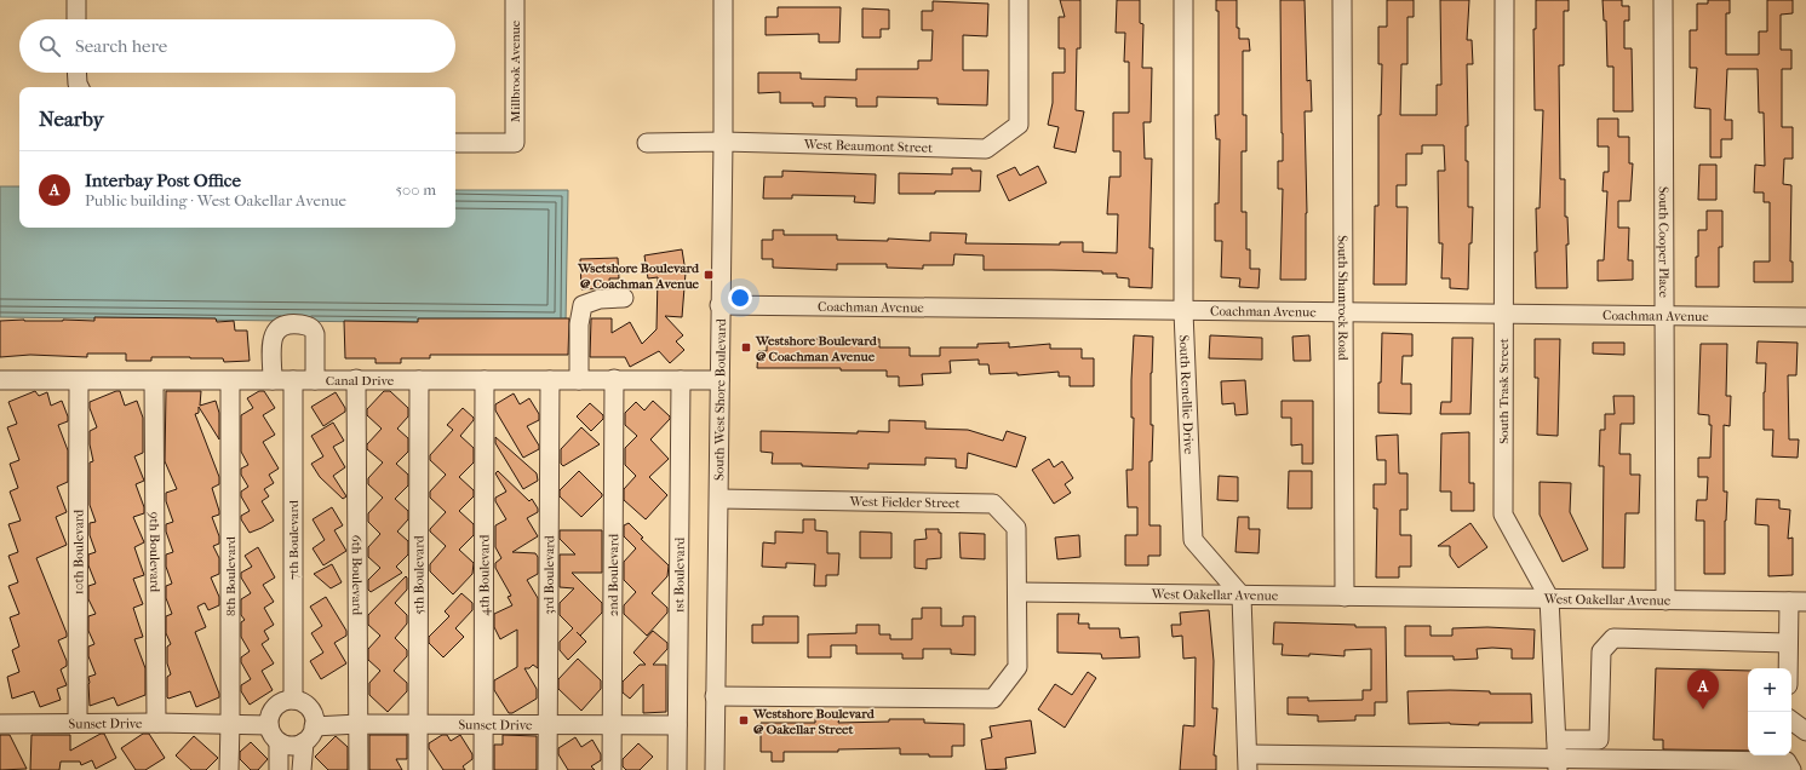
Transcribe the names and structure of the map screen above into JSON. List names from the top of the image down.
{
  "streets": {
    "street": [
      "Millbrook Avenue",
      "West Beaumont Street",
      "South Cooper Place",
      "South Shamrock Road",
      "Coachman Avenue",
      "Canal Drive",
      "South Trask Street",
      "South Renellie Drive",
      "South West Shore Boulevard",
      "West Fielder Street",
      "7th Boulevard",
      "10th Boulevard",
      "9th Boulevard",
      "6th Boulevard",
      "5th Boulevard",
      "4th Boulevard",
      "3rd Boulevard",
      "2nd Boulevard",
      "1st Boulevard",
      "8th Boulevard",
      "West Oakellar Avenue",
      "Sunset Drive"
    ]
  },
  "crossings": [
    ["West Beaumont Street", "South West Shore Boulevard"],
    ["South Cooper Place", "Coachman Avenue"],
    ["South Cooper Place", "West Oakellar Avenue"],
    ["South Shamrock Road", "Coachman Avenue"],
    ["South Shamrock Road", "West Oakellar Avenue"],
    ["Coachman Avenue", "South Trask Street"],
    ["Coachman Avenue", "South Renellie Drive"],
    ["Coachman Avenue", "South West Shore Boulevard"],
    ["Canal Drive", "South West Shore Boulevard"],
    ["Canal Drive", "7th Boulevard"],
    ["Canal Drive", "10th Boulevard"],
    ["Canal Drive", "9th Boulevard"],
    ["Canal Drive", "6th Boulevard"],
    ["Canal Drive", "5th Boulevard"],
    ["Canal Drive", "4th Boulevard"],
    ["Canal Drive", "3rd Boulevard"],
    ["Canal Drive", "2nd Boulevard"],
    ["Canal Drive", "1st Boulevard"],
    ["Canal Drive", "8th Boulevard"],
    ["South Trask Street", "West Oakellar Avenue"],
    ["South Renellie Drive", "West Oakellar Avenue"],
    ["South West Shore Boulevard", "West Fielder Street"],
    ["West Fielder Street", "West Oakellar Avenue"],
    ["7th Boulevard", "Sunset Drive"],
    ["10th Boulevard", "Sunset Drive"],
    ["9th Boulevard", "Sunset Drive"],
    ["6th Boulevard", "Sunset Drive"],
    ["5th Boulevard", "Sunset Drive"],
    ["4th Boulevard", "Sunset Drive"],
    ["3rd Boulevard", "Sunset Drive"],
    ["2nd Boulevard", "Sunset Drive"],
    ["1st Boulevard", "Sunset Drive"],
    ["8th Boulevard", "Sunset Drive"]
  ],
  "places": {
    "transit": ["Wsetshore Boulevard @ Coachman Avenue", "Westshore Boulevard @ Coachman Avenue", "Westshore Boulevard @ Oakellar Street"]
  },
  "page": {
    "search": "Search here",
    "heading": "Nearby",
    "list": [
      {
        "mark": "A",
        "name": "Interbay Post Office",
        "note": "Public building · West Oakellar Avenue",
        "value": "500 m"
      }
    ],
    "map_buttons": ["+", "−"],
    "pins": "A"
  }
}
